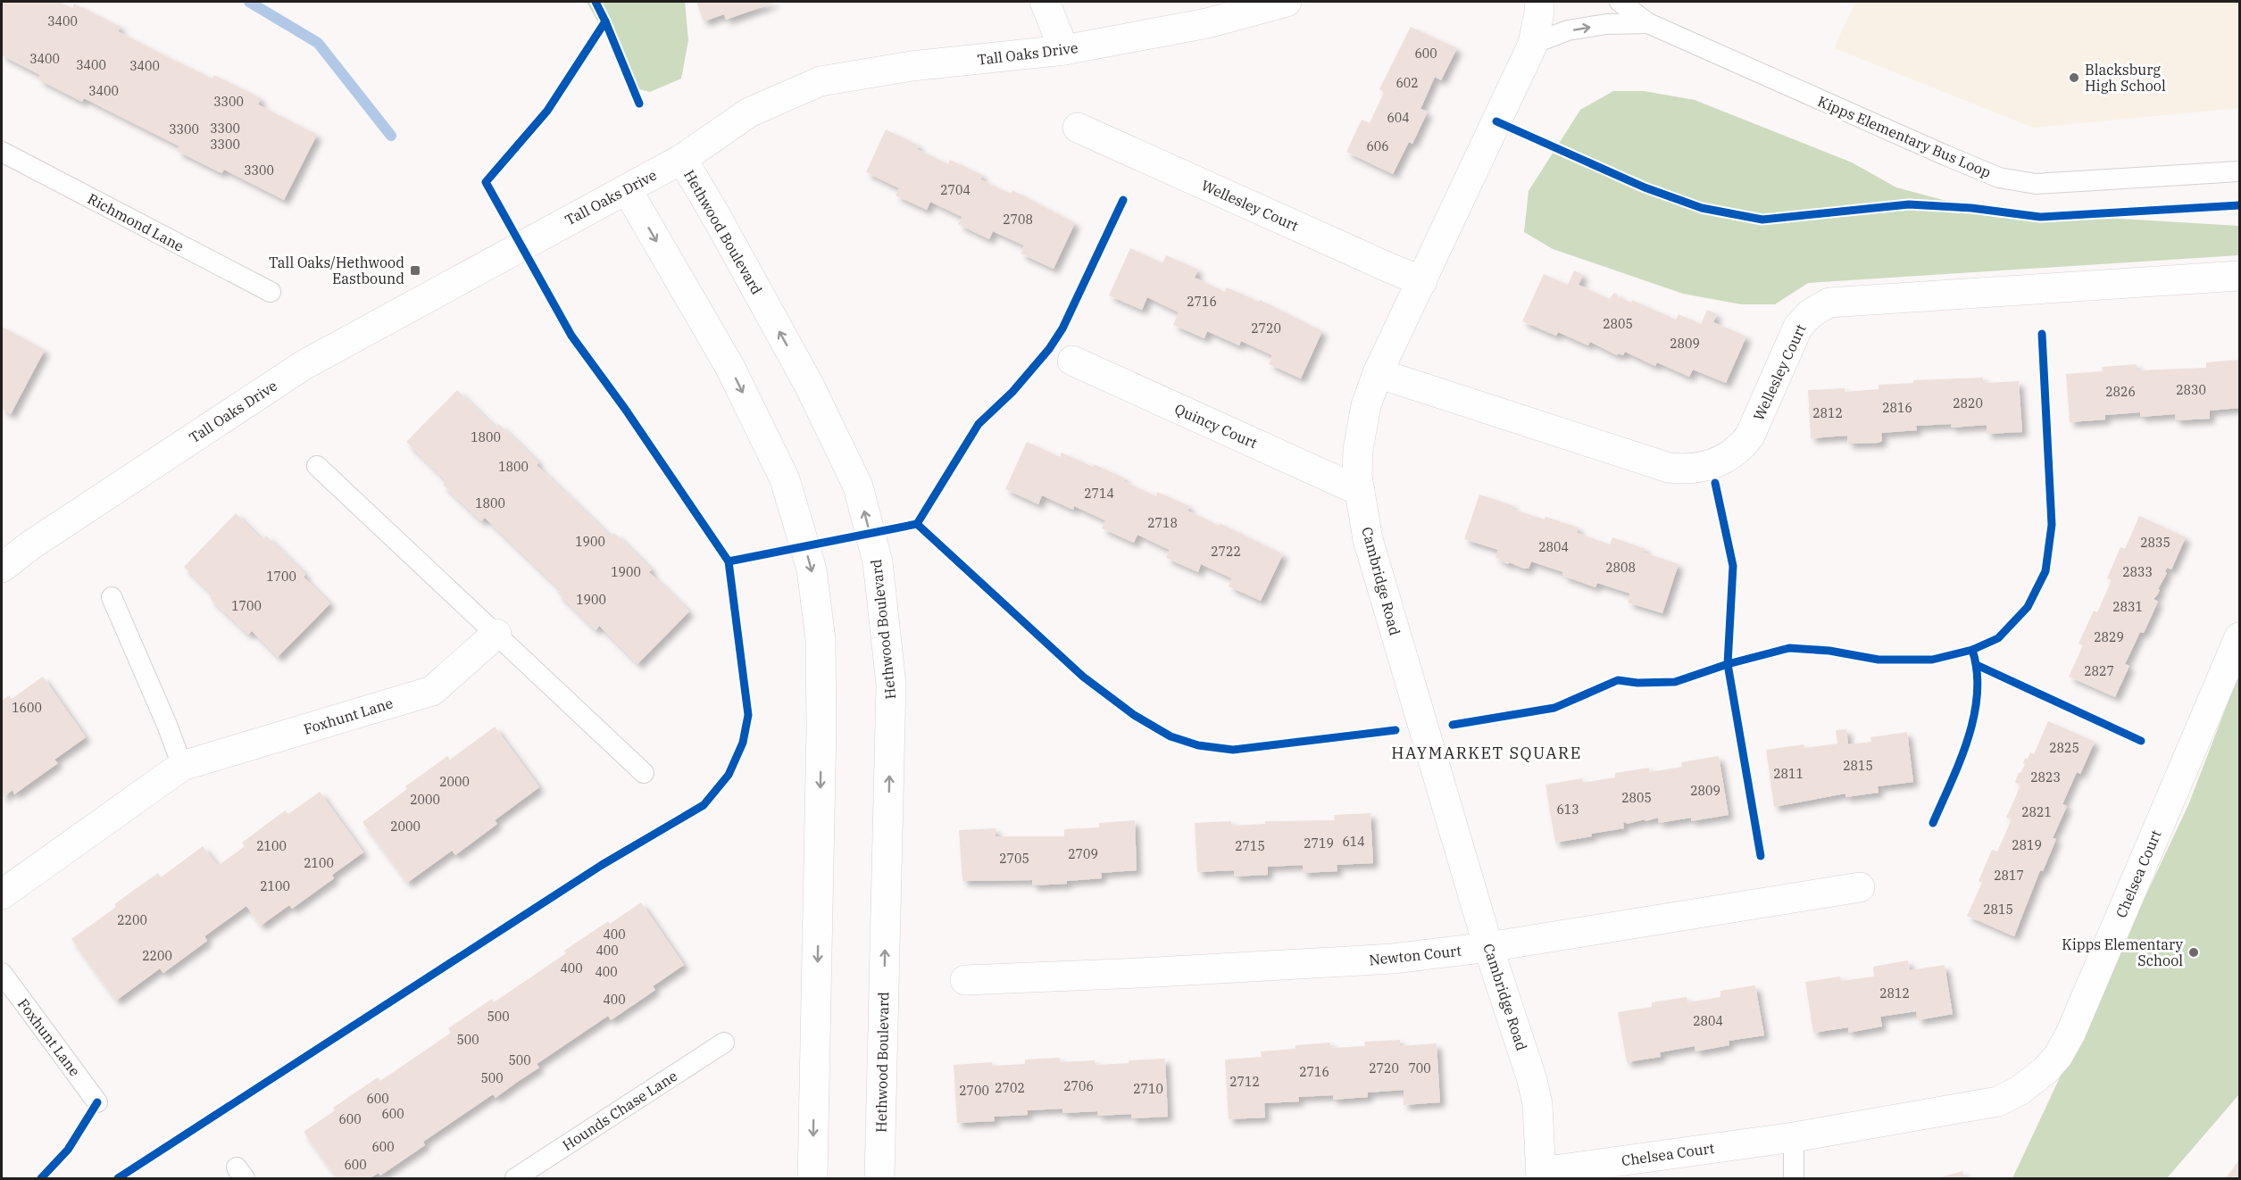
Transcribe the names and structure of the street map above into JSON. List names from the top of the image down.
{
  "streets": {
    "street": [
      "Tall Oaks Drive",
      "Wellesley Court",
      "Hethwood Boulevard",
      "Quincy Court",
      "Cambridge Road",
      "Foxhunt Lane",
      "Chelsea Court",
      "Newton Court"
    ],
    "lane": ["Kipps Elementary Bus Loop", "Richmond Lane", "Hounds Chase Lane"]
  },
  "crossings": [
    ["Tall Oaks Drive", "Hethwood Boulevard"],
    ["Kipps Elementary Bus Loop", "Cambridge Road"],
    ["Wellesley Court", "Cambridge Road"],
    ["Quincy Court", "Cambridge Road"],
    ["Cambridge Road", "Chelsea Court"],
    ["Cambridge Road", "Newton Court"]
  ],
  "districts": ["HAYMARKET SQUARE"],
  "places": {
    "other": ["Blacksburg High School", "Kipps Elementary School"],
    "transit": ["Tall Oaks/Hethwood Eastbound"]
  },
  "house_numbers": [
    "3400",
    "600",
    "3400",
    "3400",
    "3400",
    "602",
    "3400",
    "3300",
    "604",
    "3300",
    "3300",
    "3300",
    "606",
    "3300",
    "2704",
    "2708",
    "2716",
    "2805",
    "2720",
    "2809",
    "2830",
    "2826",
    "2820",
    "2816",
    "2812",
    "1800",
    "1800",
    "2714",
    "1800",
    "2718",
    "1900",
    "2835",
    "2804",
    "2722",
    "2808",
    "1900",
    "2833",
    "1700",
    "1900",
    "1700",
    "2831",
    "2829",
    "2827",
    "1600",
    "2825",
    "2815",
    "2811",
    "2823",
    "2000",
    "2809",
    "2805",
    "2000",
    "613",
    "2821",
    "2000",
    "614",
    "2719",
    "2819",
    "2100",
    "2715",
    "2709",
    "2705",
    "2100",
    "2817",
    "2100",
    "2815",
    "2200",
    "400",
    "400",
    "2200",
    "400",
    "400",
    "2812",
    "400",
    "500",
    "2804",
    "500",
    "500",
    "2720",
    "700",
    "2716",
    "500",
    "2712",
    "2706",
    "2702",
    "2710",
    "2700",
    "600",
    "600",
    "600",
    "600",
    "600"
  ]
}
